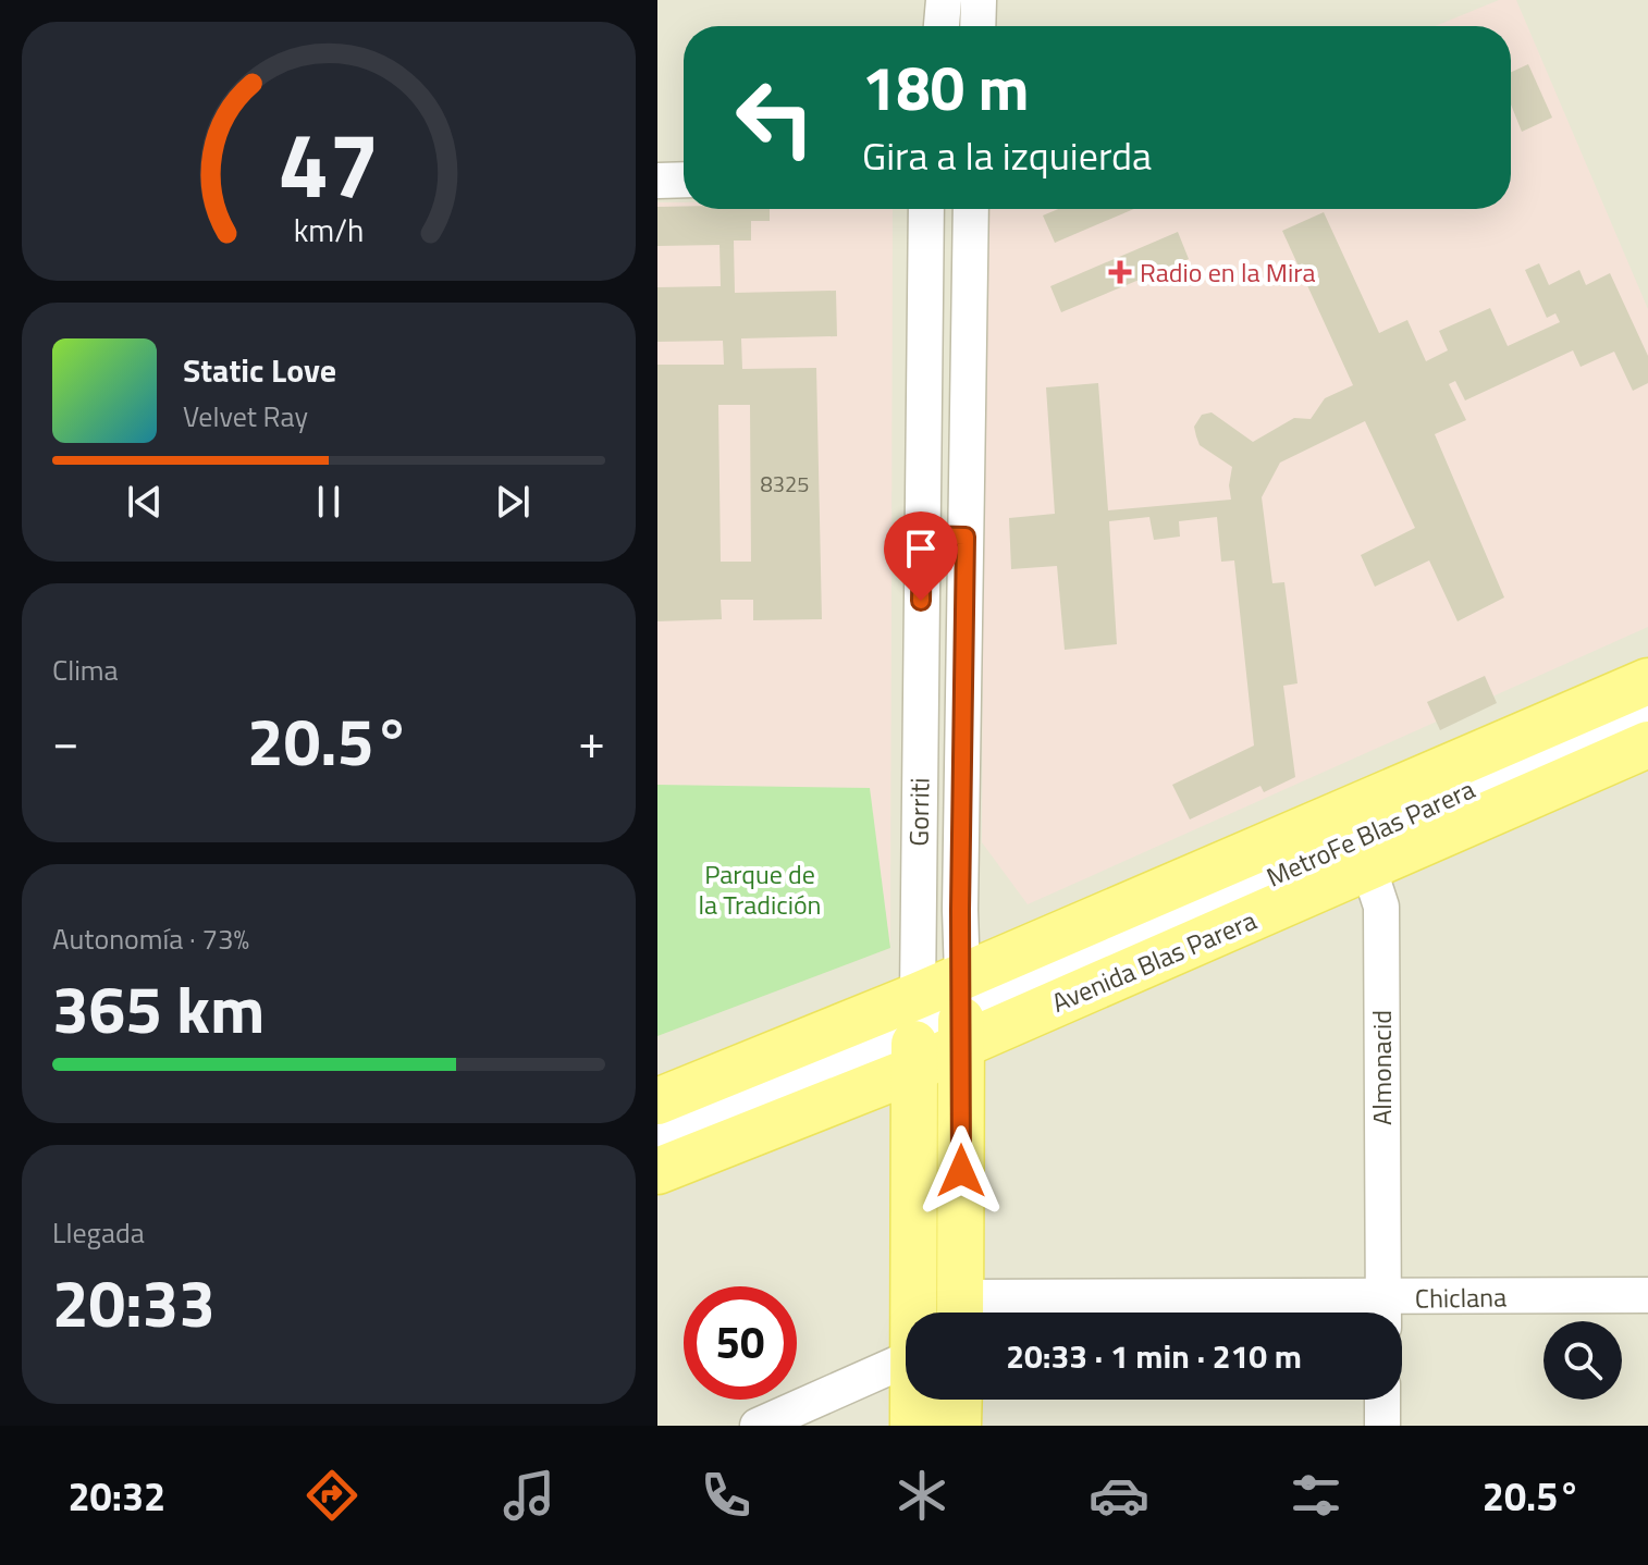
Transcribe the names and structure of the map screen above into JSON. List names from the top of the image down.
{
  "streets": {
    "main road": ["Gorriti", "Avenida Blas Parera"],
    "street": ["MetroFe Blas Parera", "Almonacid", "Chiclana"]
  },
  "crossings": [
    ["Gorriti", "Avenida Blas Parera"],
    ["MetroFe Blas Parera", "Avenida Blas Parera"],
    ["MetroFe Blas Parera", "Almonacid"],
    ["Avenida Blas Parera", "Almonacid"],
    ["Almonacid", "Chiclana"]
  ],
  "parks": ["Parque de la Tradición"],
  "places": {
    "health": ["Radio en la Mira"]
  },
  "house_numbers": ["8325"],
  "page": {
    "turn": ["180 m", "Gira a la izquierda"],
    "song": ["Static Love", "Velvet Ray"],
    "tile": [
      "Clima",
      ["Autonomía · 73%", "365 km"],
      ["Llegada", "20:33"]
    ],
    "heat": ["−", "20.5°", "+"],
    "limit": "50",
    "trip": "20:33 · 1 min · 210 m",
    "tabs": ["20:32", "20.5°"],
    "gauge": ["47", "km/h"]
  }
}
